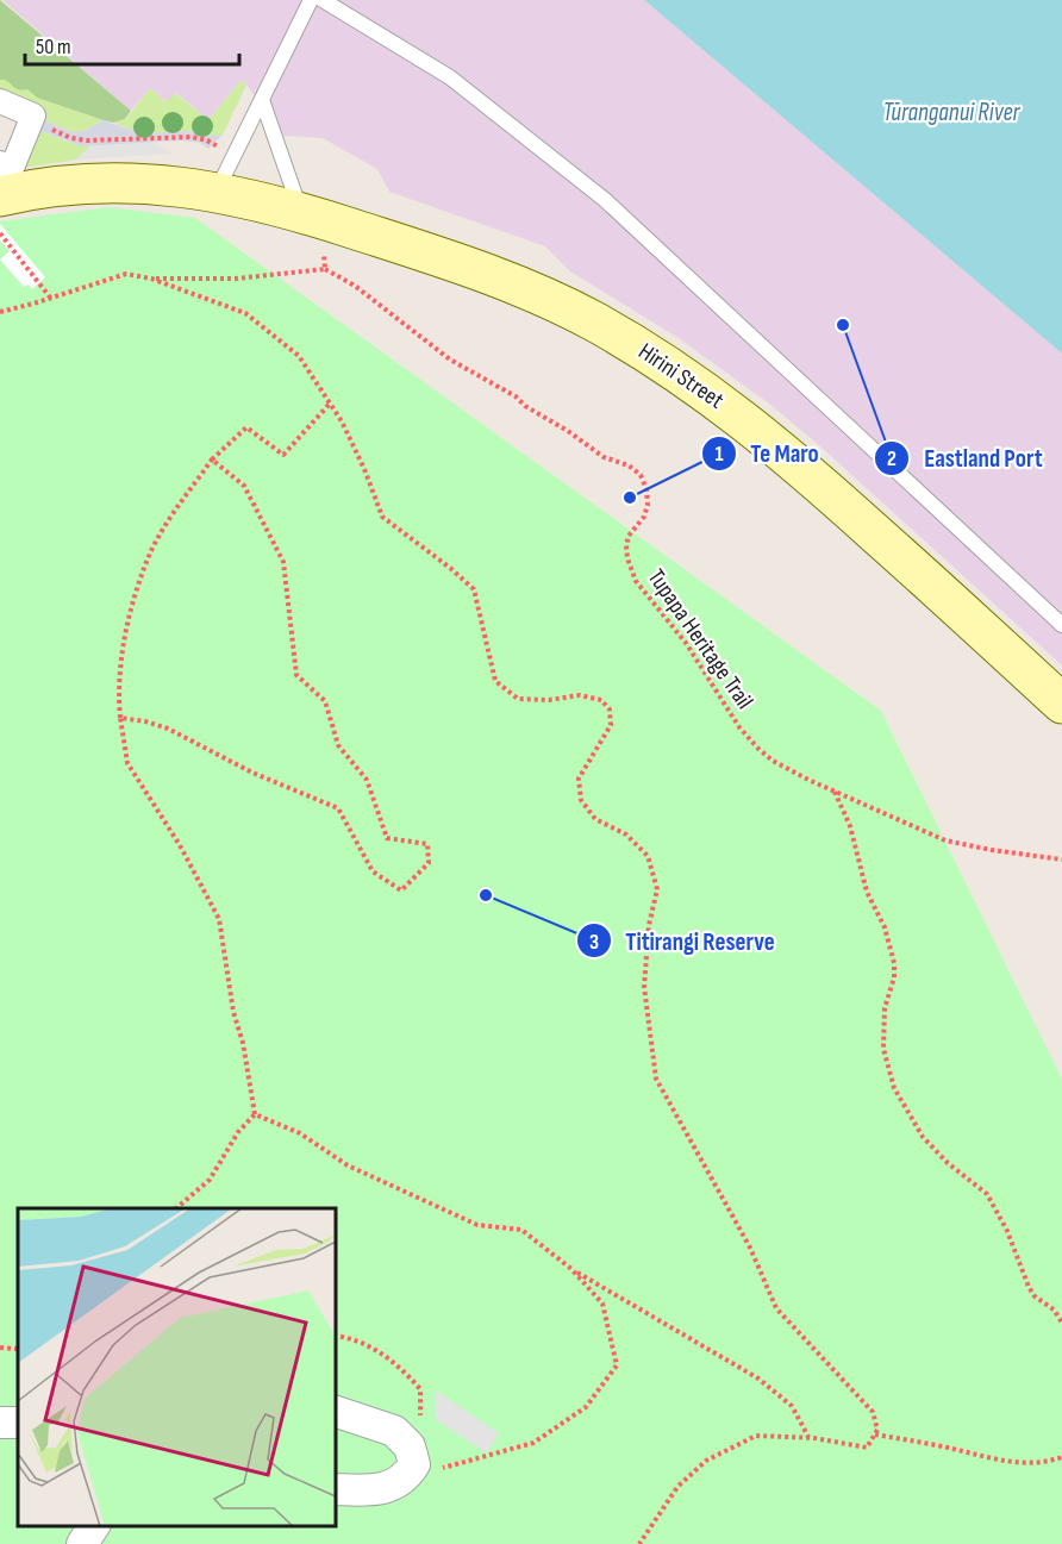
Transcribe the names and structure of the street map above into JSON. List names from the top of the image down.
{
  "streets": {
    "main road": ["Hirini Street"],
    "path": ["Tupapa Heritage Trail"]
  },
  "water": ["Tūranganui River"],
  "places": ["Eastland Port", "Te Maro", "Titirangi Reserve"],
  "scale_bar": "50 m"
}
